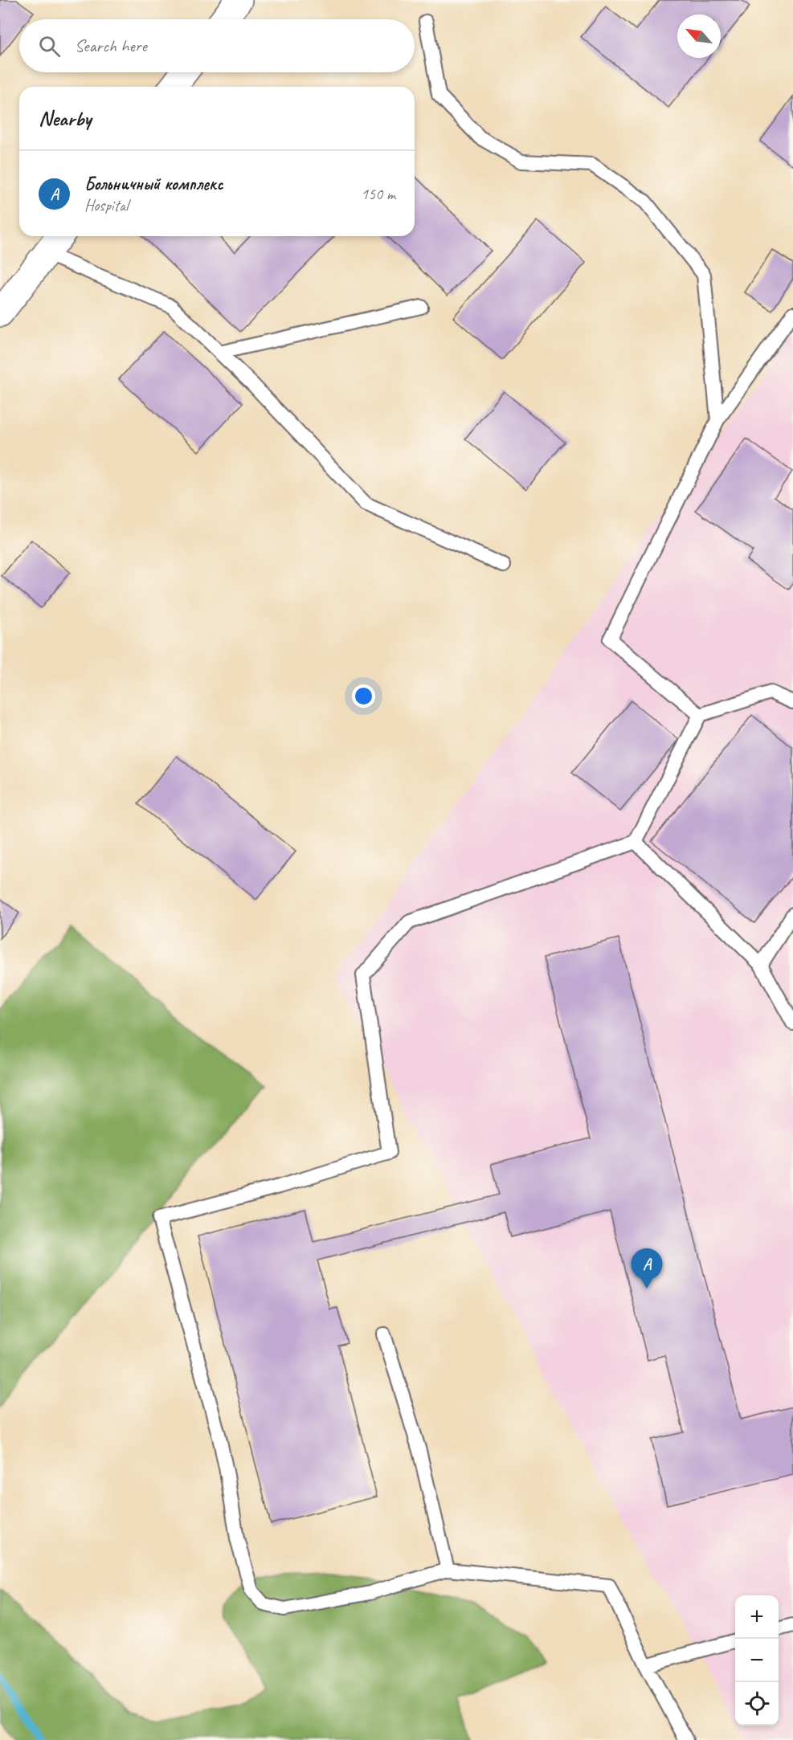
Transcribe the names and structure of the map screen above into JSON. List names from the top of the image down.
{
  "north": "top left",
  "page": {
    "search": "Search here",
    "heading": "Nearby",
    "list": [
      {
        "mark": "A",
        "name": "Больничный комплекс",
        "note": "Hospital",
        "value": "150 m"
      }
    ],
    "pins": "A",
    "map_buttons": ["+", "−"]
  }
}
